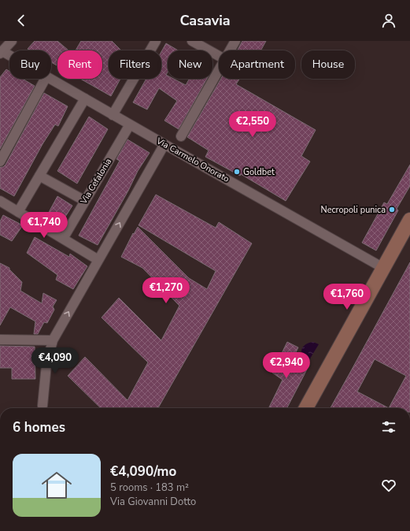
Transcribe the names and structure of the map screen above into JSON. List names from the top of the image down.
{
  "streets": {
    "street": ["Via Carmelo Onorato", "Via Cefalonia"]
  },
  "crossings": [
    ["Via Carmelo Onorato", "Via Cefalonia"]
  ],
  "places": ["Goldbet", "Necropoli punica"],
  "page": {
    "header": "Casavia",
    "chip": [
      "Buy",
      "Rent",
      "Filters",
      "New",
      "Apartment",
      "House"
    ],
    "price": [
      "€2,550",
      "€1,740",
      "€1,270",
      "€1,760",
      "€4,090",
      "€2,940"
    ],
    "heading": "6 homes",
    "list": [
      {
        "name": "€4,090/mo",
        "note": "5 rooms · 183 m² · Via Giovanni Dotto"
      }
    ]
  }
}
